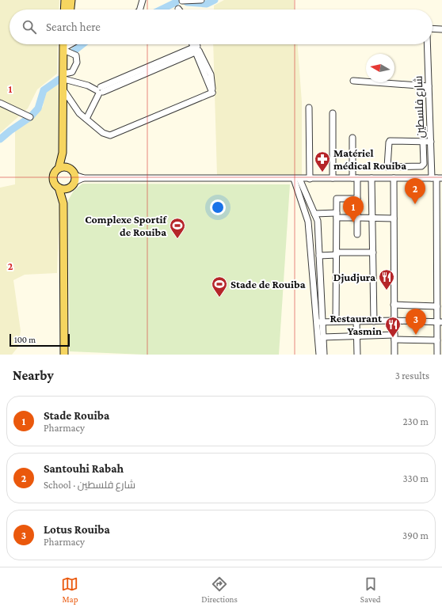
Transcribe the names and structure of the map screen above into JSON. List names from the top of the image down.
{
  "streets": {
    "street": ["شارع فلسطين"]
  },
  "places": {
    "pharmacy": ["Matériel médical Rouiba"],
    "sports": ["Complexe Sportif de Rouiba", "Stade de Rouiba"],
    "restaurant": ["Djudjura", "Restaurant Yasmin"]
  },
  "scale_bar": "100 m",
  "north": "left",
  "page": {
    "search": "Search here",
    "pins": ["2", "1", "3"],
    "scale": "100 m",
    "heading": ["Nearby", "3 results"],
    "list": [
      {
        "mark": "1",
        "name": "Stade Rouiba",
        "note": "Pharmacy",
        "value": "230 m"
      },
      {
        "mark": "2",
        "name": "Santouhi Rabah",
        "note": "School · شارع فلسطين",
        "value": "330 m"
      },
      {
        "mark": "3",
        "name": "Lotus Rouiba",
        "note": "Pharmacy",
        "value": "390 m"
      }
    ],
    "nav": ["Map", "Directions", "Saved"]
  },
  "grid": {
    "rows": ["1", "2"]
  }
}
